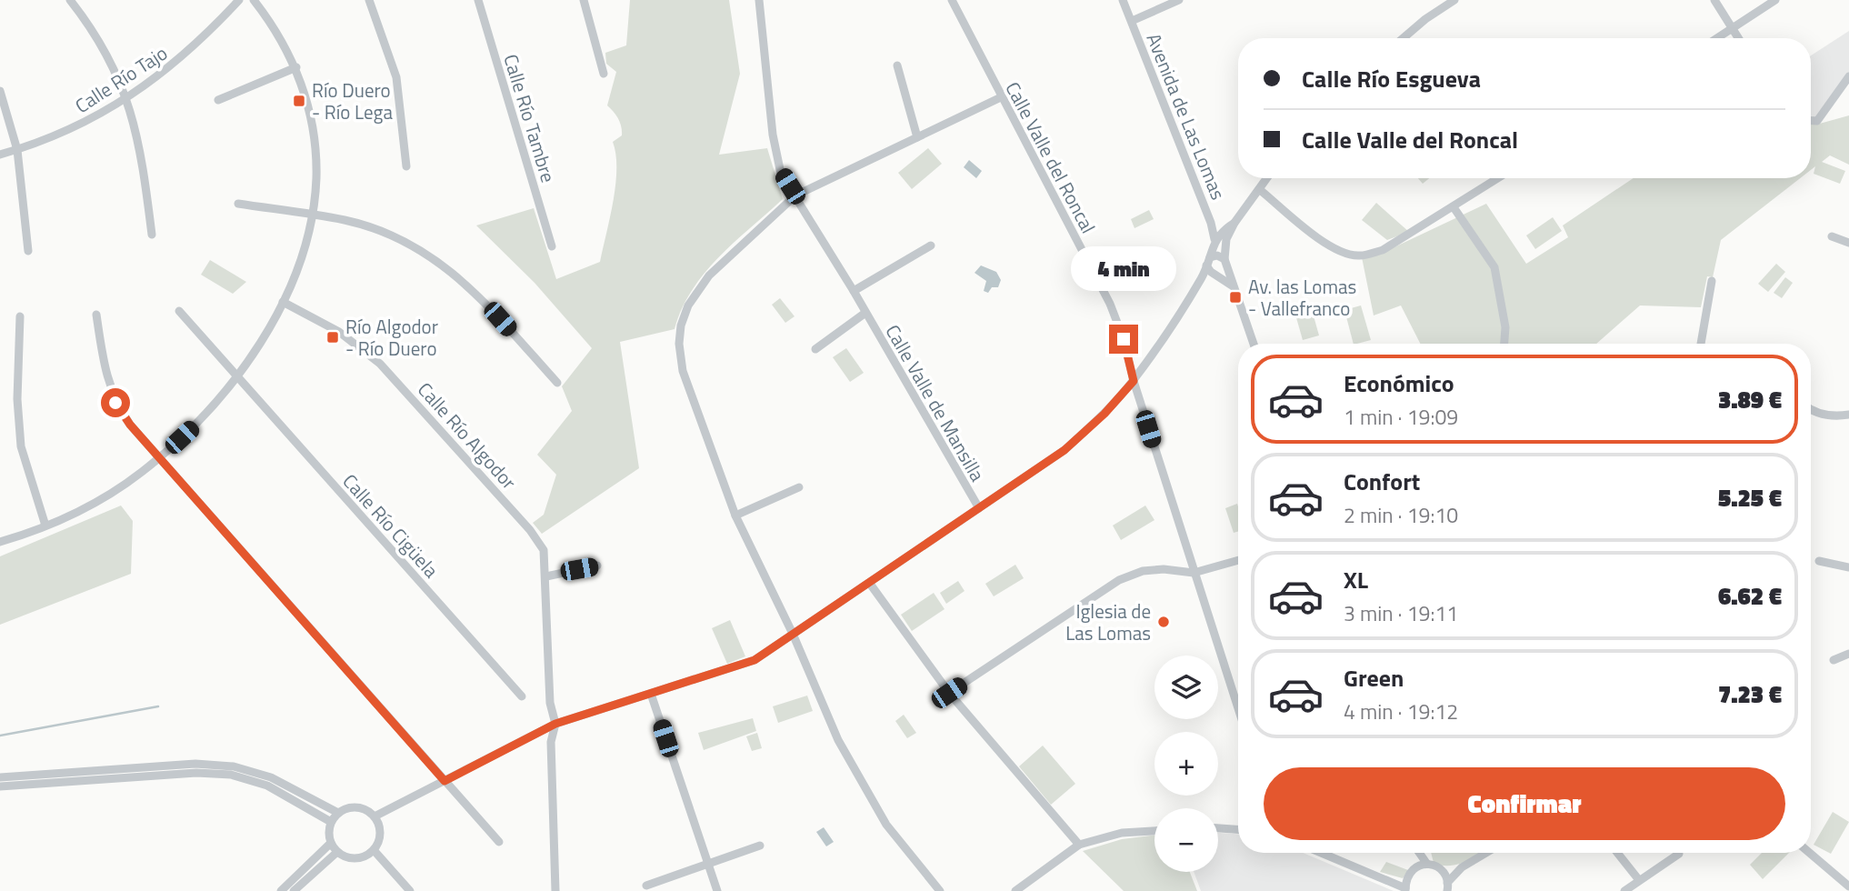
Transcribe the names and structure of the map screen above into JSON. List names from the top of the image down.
{
  "streets": {
    "street": [
      "Calle Río Tajo",
      "Avenida de Las Lomas",
      "Calle Río Tambre",
      "Calle Valle del Roncal",
      "Calle Valle de Mansilla",
      "Calle Río Algodor",
      "Calle Río Cigüela"
    ]
  },
  "places": {
    "transit": ["Río Duero - Río Lega", "Av. las Lomas - Vallefranco", "Río Algodor - Río Duero"],
    "other": ["Iglesia de Las Lomas"]
  },
  "page": {
    "banner": ["Calle Río Esgueva", "Calle Valle del Roncal"],
    "bubble": "4 min",
    "list": [
      {
        "name": "Económico",
        "note": "1 min · 19:09",
        "value": "3.89 €"
      },
      {
        "name": "Confort",
        "note": "2 min · 19:10",
        "value": "5.25 €"
      },
      {
        "name": "XL",
        "note": "3 min · 19:11",
        "value": "6.62 €"
      },
      {
        "name": "Green",
        "note": "4 min · 19:12",
        "value": "7.23 €"
      }
    ],
    "map_buttons": ["+", "−"],
    "buttons": "Confirmar"
  }
}
